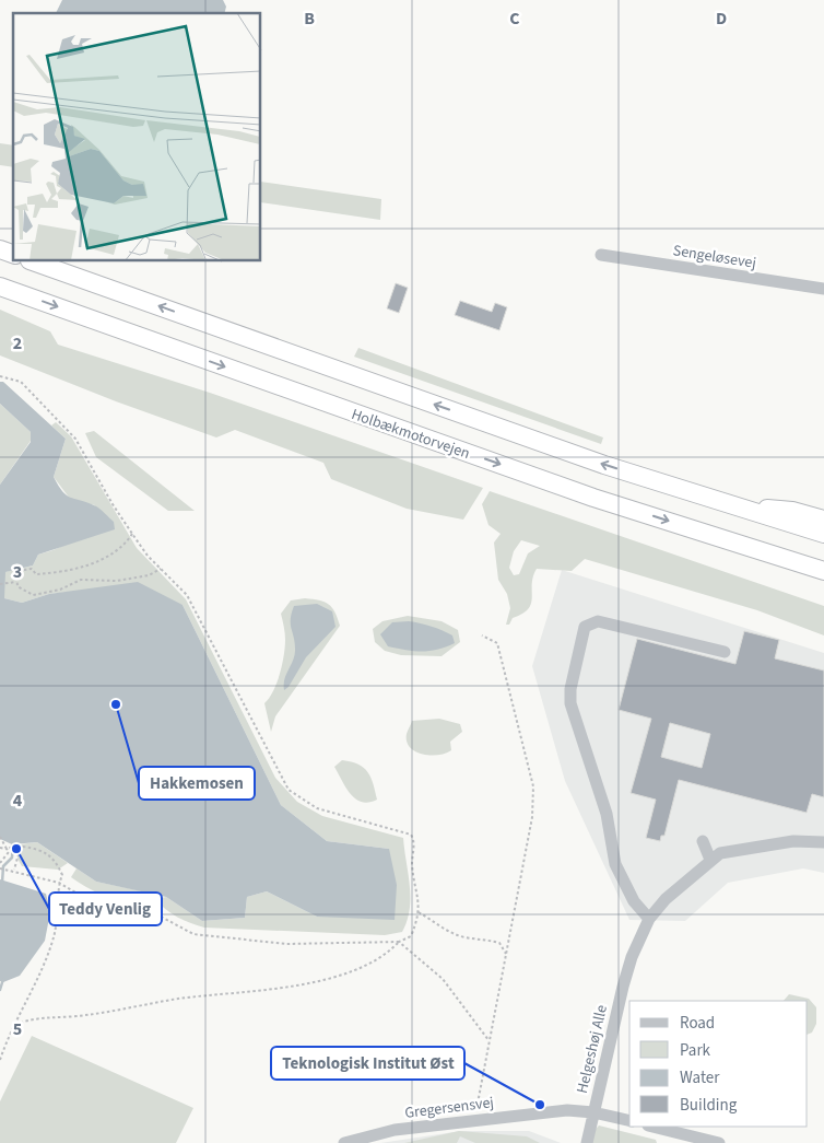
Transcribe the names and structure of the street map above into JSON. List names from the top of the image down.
{
  "streets": {
    "highway": ["Holbækmotorvejen"],
    "street": ["Sengeløsevej", "Helgeshøj Alle", "Gregersensvej"]
  },
  "crossings": [
    ["Helgeshøj Alle", "Gregersensvej"]
  ],
  "places": ["Hakkemosen", "Teddy Venlig", "Teknologisk Institut Øst"],
  "legend": [
    "Road",
    "Park",
    "Water",
    "Building"
  ],
  "grid": {
    "columns": ["B", "C", "D"],
    "rows": [
      "2",
      "3",
      "4",
      "5"
    ]
  }
}
